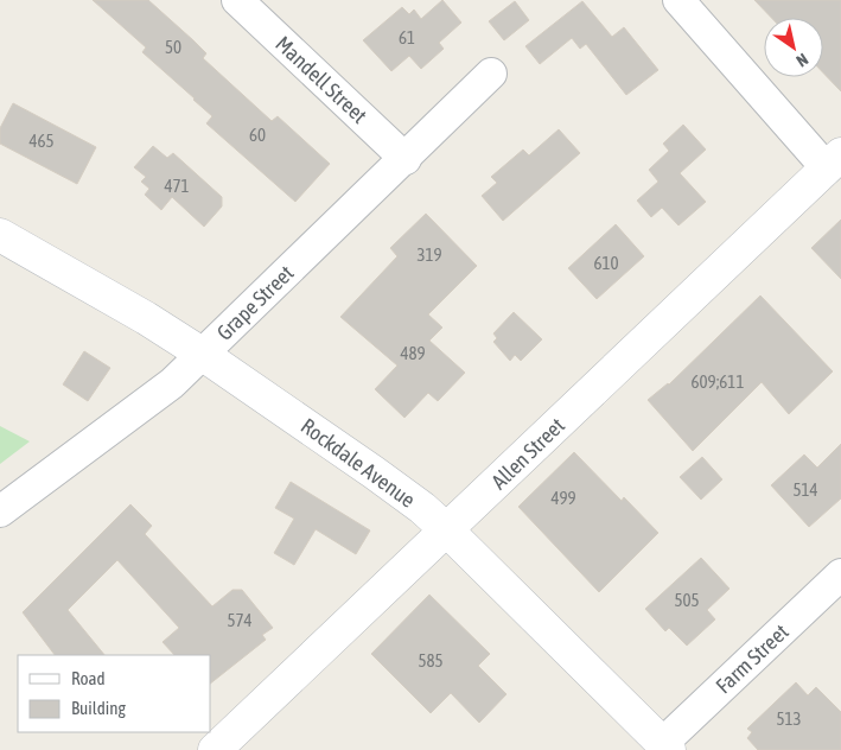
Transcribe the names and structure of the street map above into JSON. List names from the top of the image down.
{
  "streets": {
    "street": [
      "Mandell Street",
      "Grape Street",
      "Allen Street",
      "Rockdale Avenue",
      "Farm Street"
    ]
  },
  "crossings": [
    ["Mandell Street", "Grape Street"],
    ["Grape Street", "Rockdale Avenue"],
    ["Allen Street", "Rockdale Avenue"],
    ["Rockdale Avenue", "Farm Street"]
  ],
  "house_numbers": [
    "61",
    "50",
    "60",
    "465",
    "471",
    "319",
    "610",
    "489",
    "609;611",
    "514",
    "499",
    "505",
    "574",
    "585",
    "513"
  ],
  "legend": ["Road", "Building"],
  "north": "bottom right"
}
